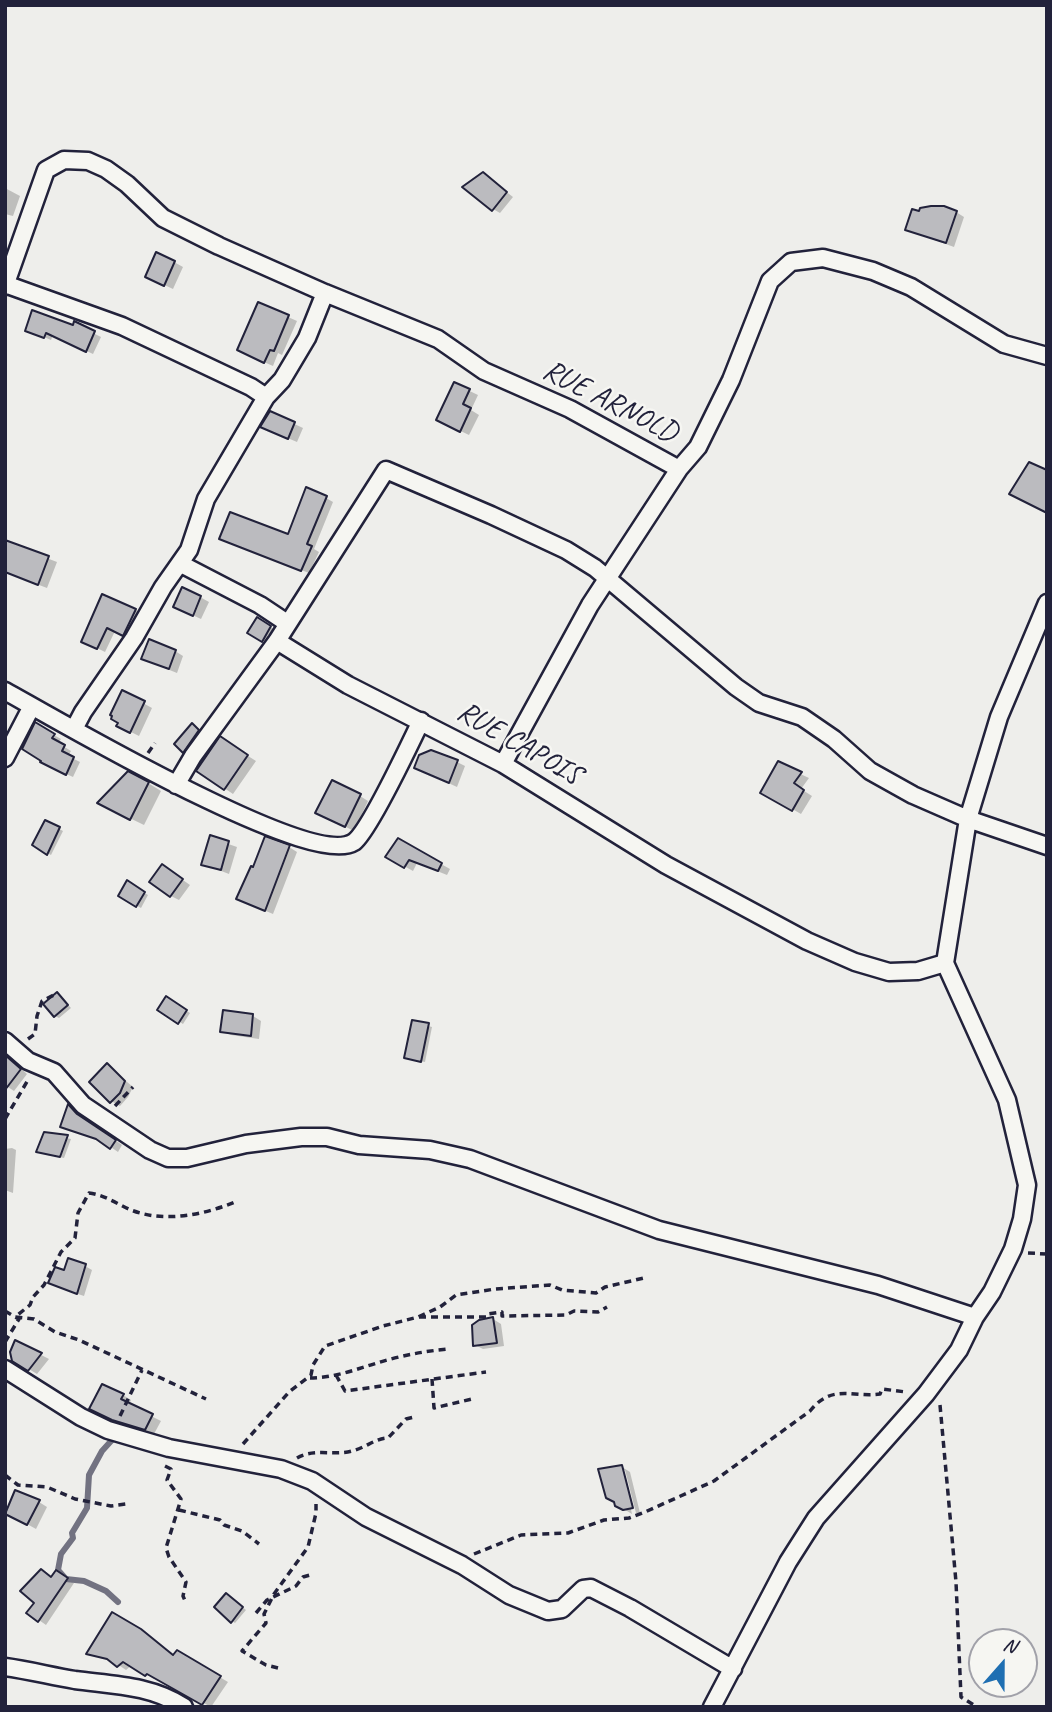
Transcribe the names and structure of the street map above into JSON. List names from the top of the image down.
{
  "streets": {
    "street": ["RUE ARNOLD", "RUE CAPOIS"]
  },
  "crossings": [
    ["RUE ARNOLD", "RUE CAPOIS"]
  ],
  "north": "top"
}
